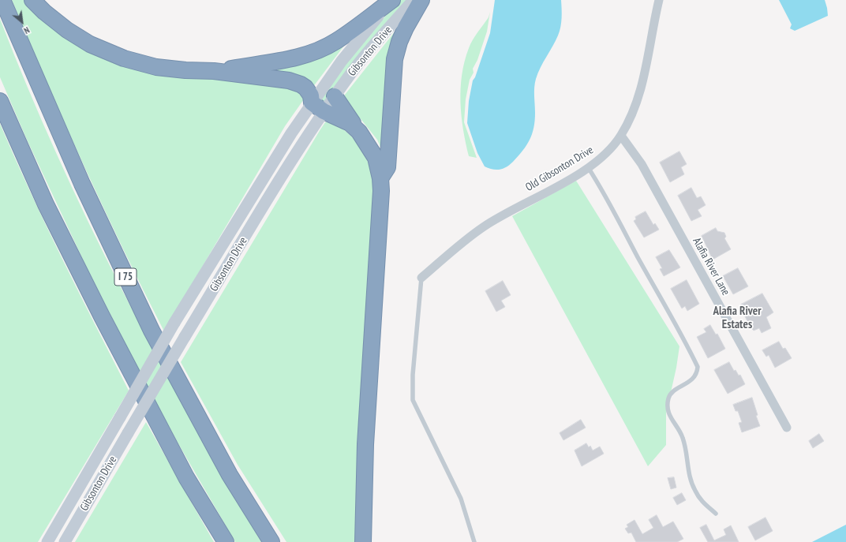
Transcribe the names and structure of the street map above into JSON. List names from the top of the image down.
{
  "streets": {
    "highway": ["I 75"],
    "main road": ["Gibsonton Drive"],
    "street": ["Old Gibsonton Drive", "Alafia River Lane"]
  },
  "crossings": [
    ["Old Gibsonton Drive", "Alafia River Lane"]
  ],
  "districts": ["Alafia River Estates"],
  "north": "bottom right"
}
